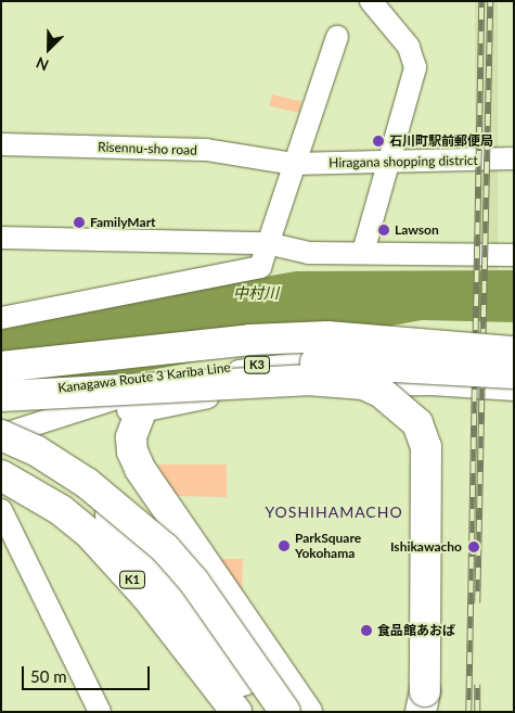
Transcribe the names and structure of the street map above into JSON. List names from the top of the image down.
{
  "streets": {
    "highway": ["K3", "Kanagawa Route 3 Kariba Line", "K1"],
    "street": ["Risennu-sho road", "Hiragana shopping district"]
  },
  "crossings": [
    ["Risennu-sho road", "Hiragana shopping district"]
  ],
  "districts": ["YOSHIHAMACHO"],
  "water": ["中村川"],
  "places": [
    "石川町駅前郵便局",
    "FamilyMart",
    "Lawson",
    "ParkSquare Yokohama",
    "Ishikawacho",
    "食品館あおば"
  ],
  "scale_bar": "50 m",
  "north": "bottom left"
}
